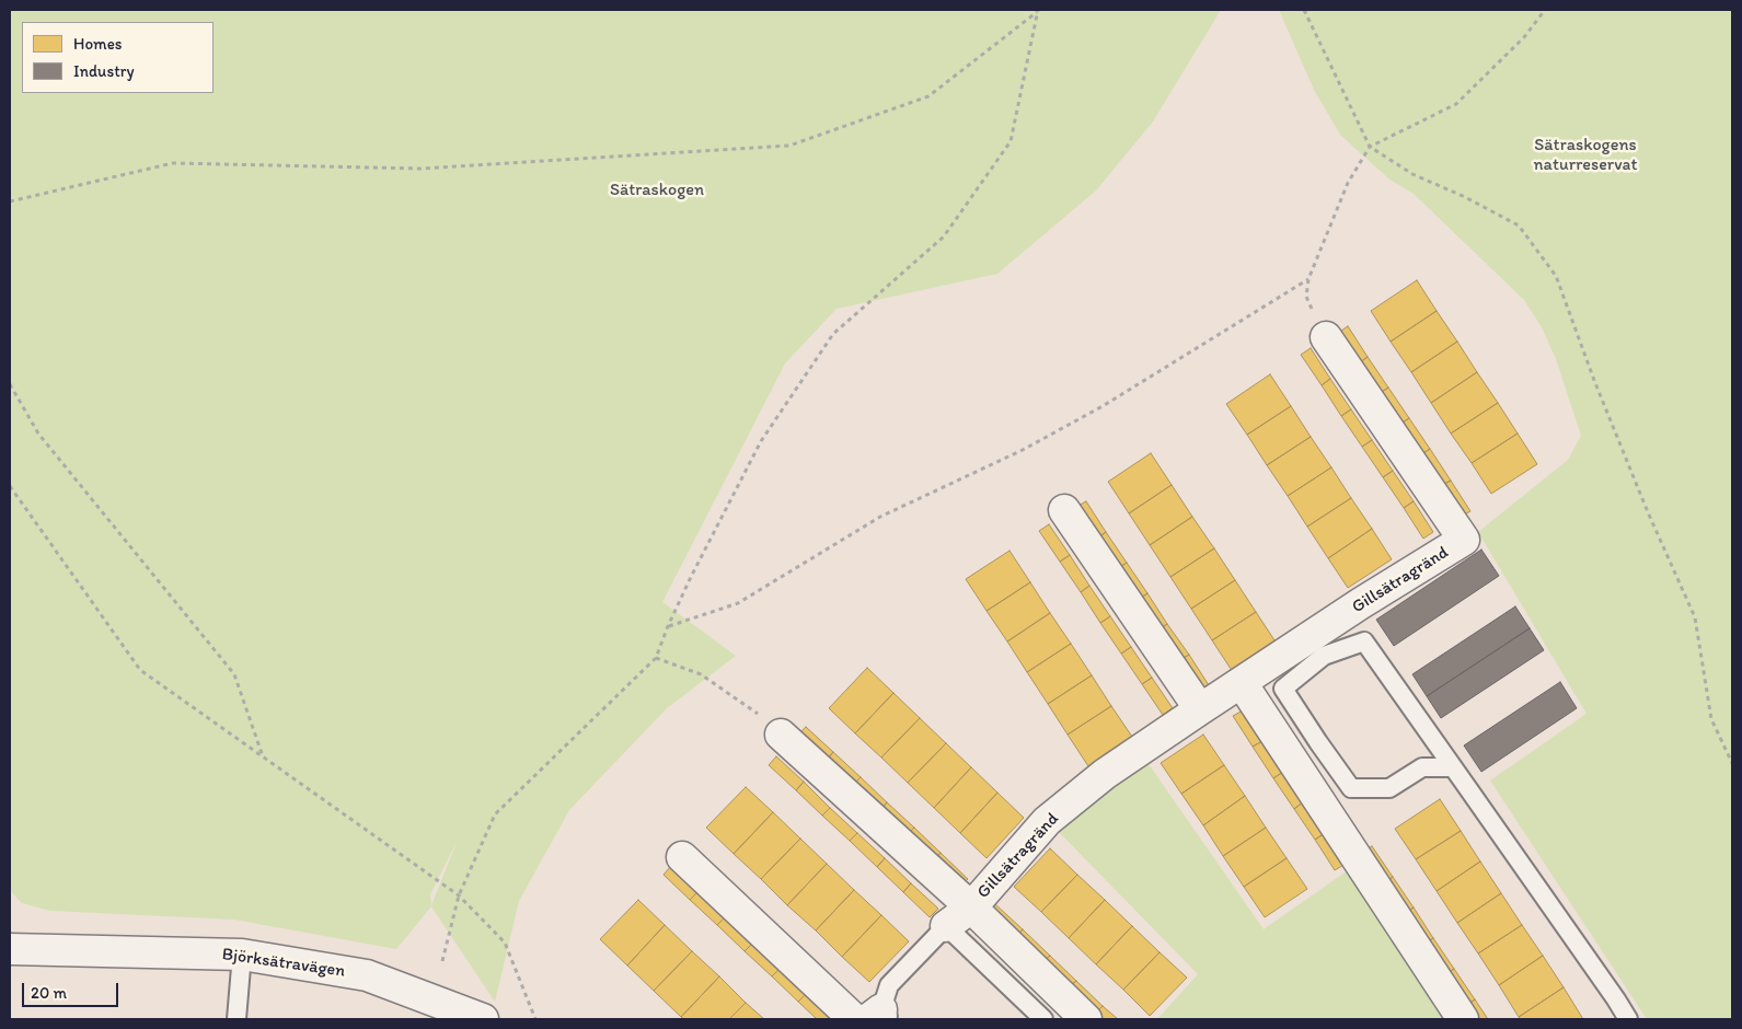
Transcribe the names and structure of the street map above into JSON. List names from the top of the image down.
{
  "streets": {
    "street": ["Gillsätragränd", "Björksätravägen"]
  },
  "parks": ["Sätraskogens naturreservat", "Sätraskogen"],
  "legend": ["Homes", "Industry"],
  "scale_bar": "20 m"
}
